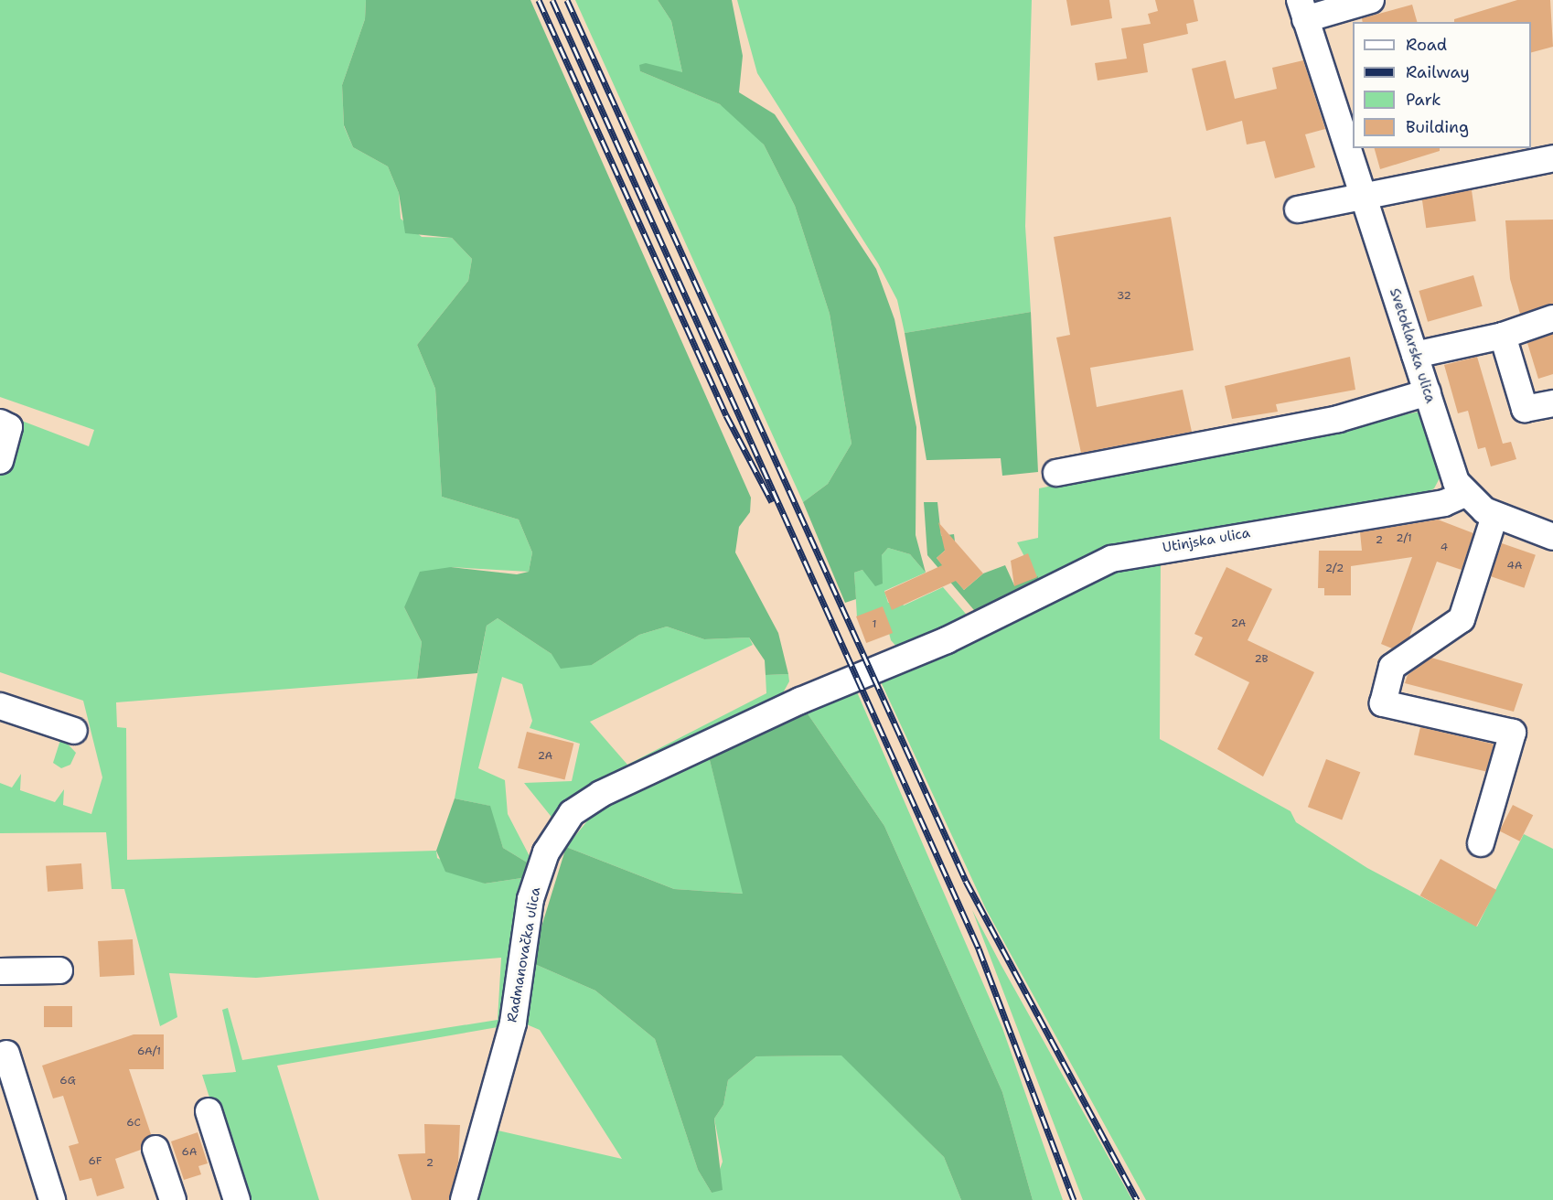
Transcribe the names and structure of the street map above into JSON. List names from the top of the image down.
{
  "streets": {
    "street": ["Svetoklarska ulica", "Utinjska ulica", "Radmanovačka ulica"]
  },
  "crossings": [
    ["Svetoklarska ulica", "Utinjska ulica"],
    ["Utinjska ulica", "Radmanovačka ulica"]
  ],
  "house_numbers": [
    "32",
    "2/1",
    "2",
    "4",
    "4A",
    "2/2",
    "2A",
    "1",
    "2B",
    "2A",
    "6A/1",
    "6G",
    "6C",
    "6A",
    "6F",
    "2"
  ],
  "legend": [
    "Road",
    "Railway",
    "Park",
    "Building"
  ]
}
